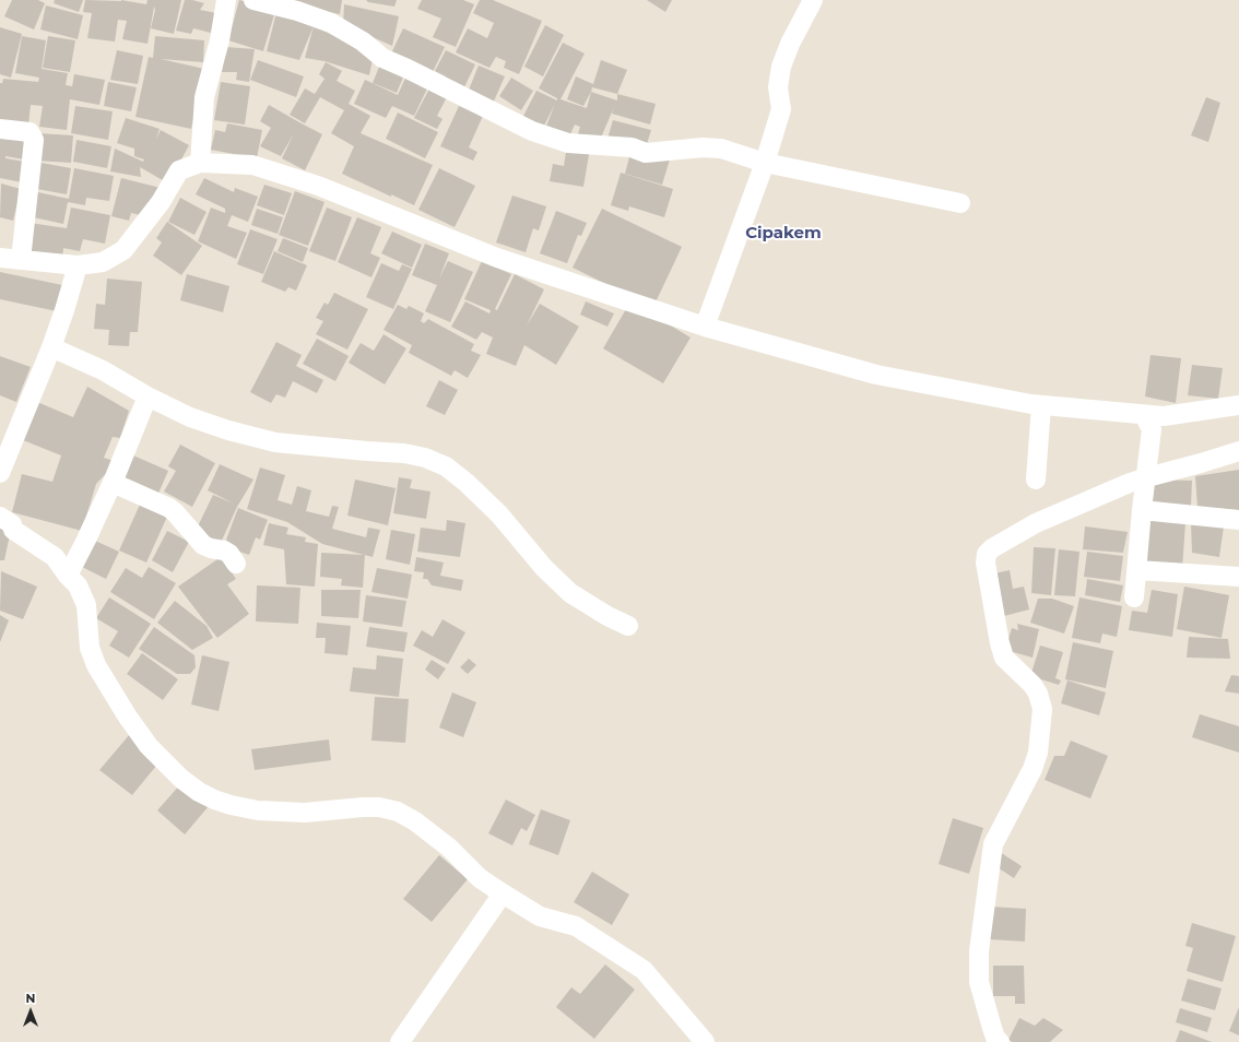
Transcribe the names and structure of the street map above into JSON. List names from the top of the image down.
{
  "districts": ["Cipakem"],
  "north": "top"
}
